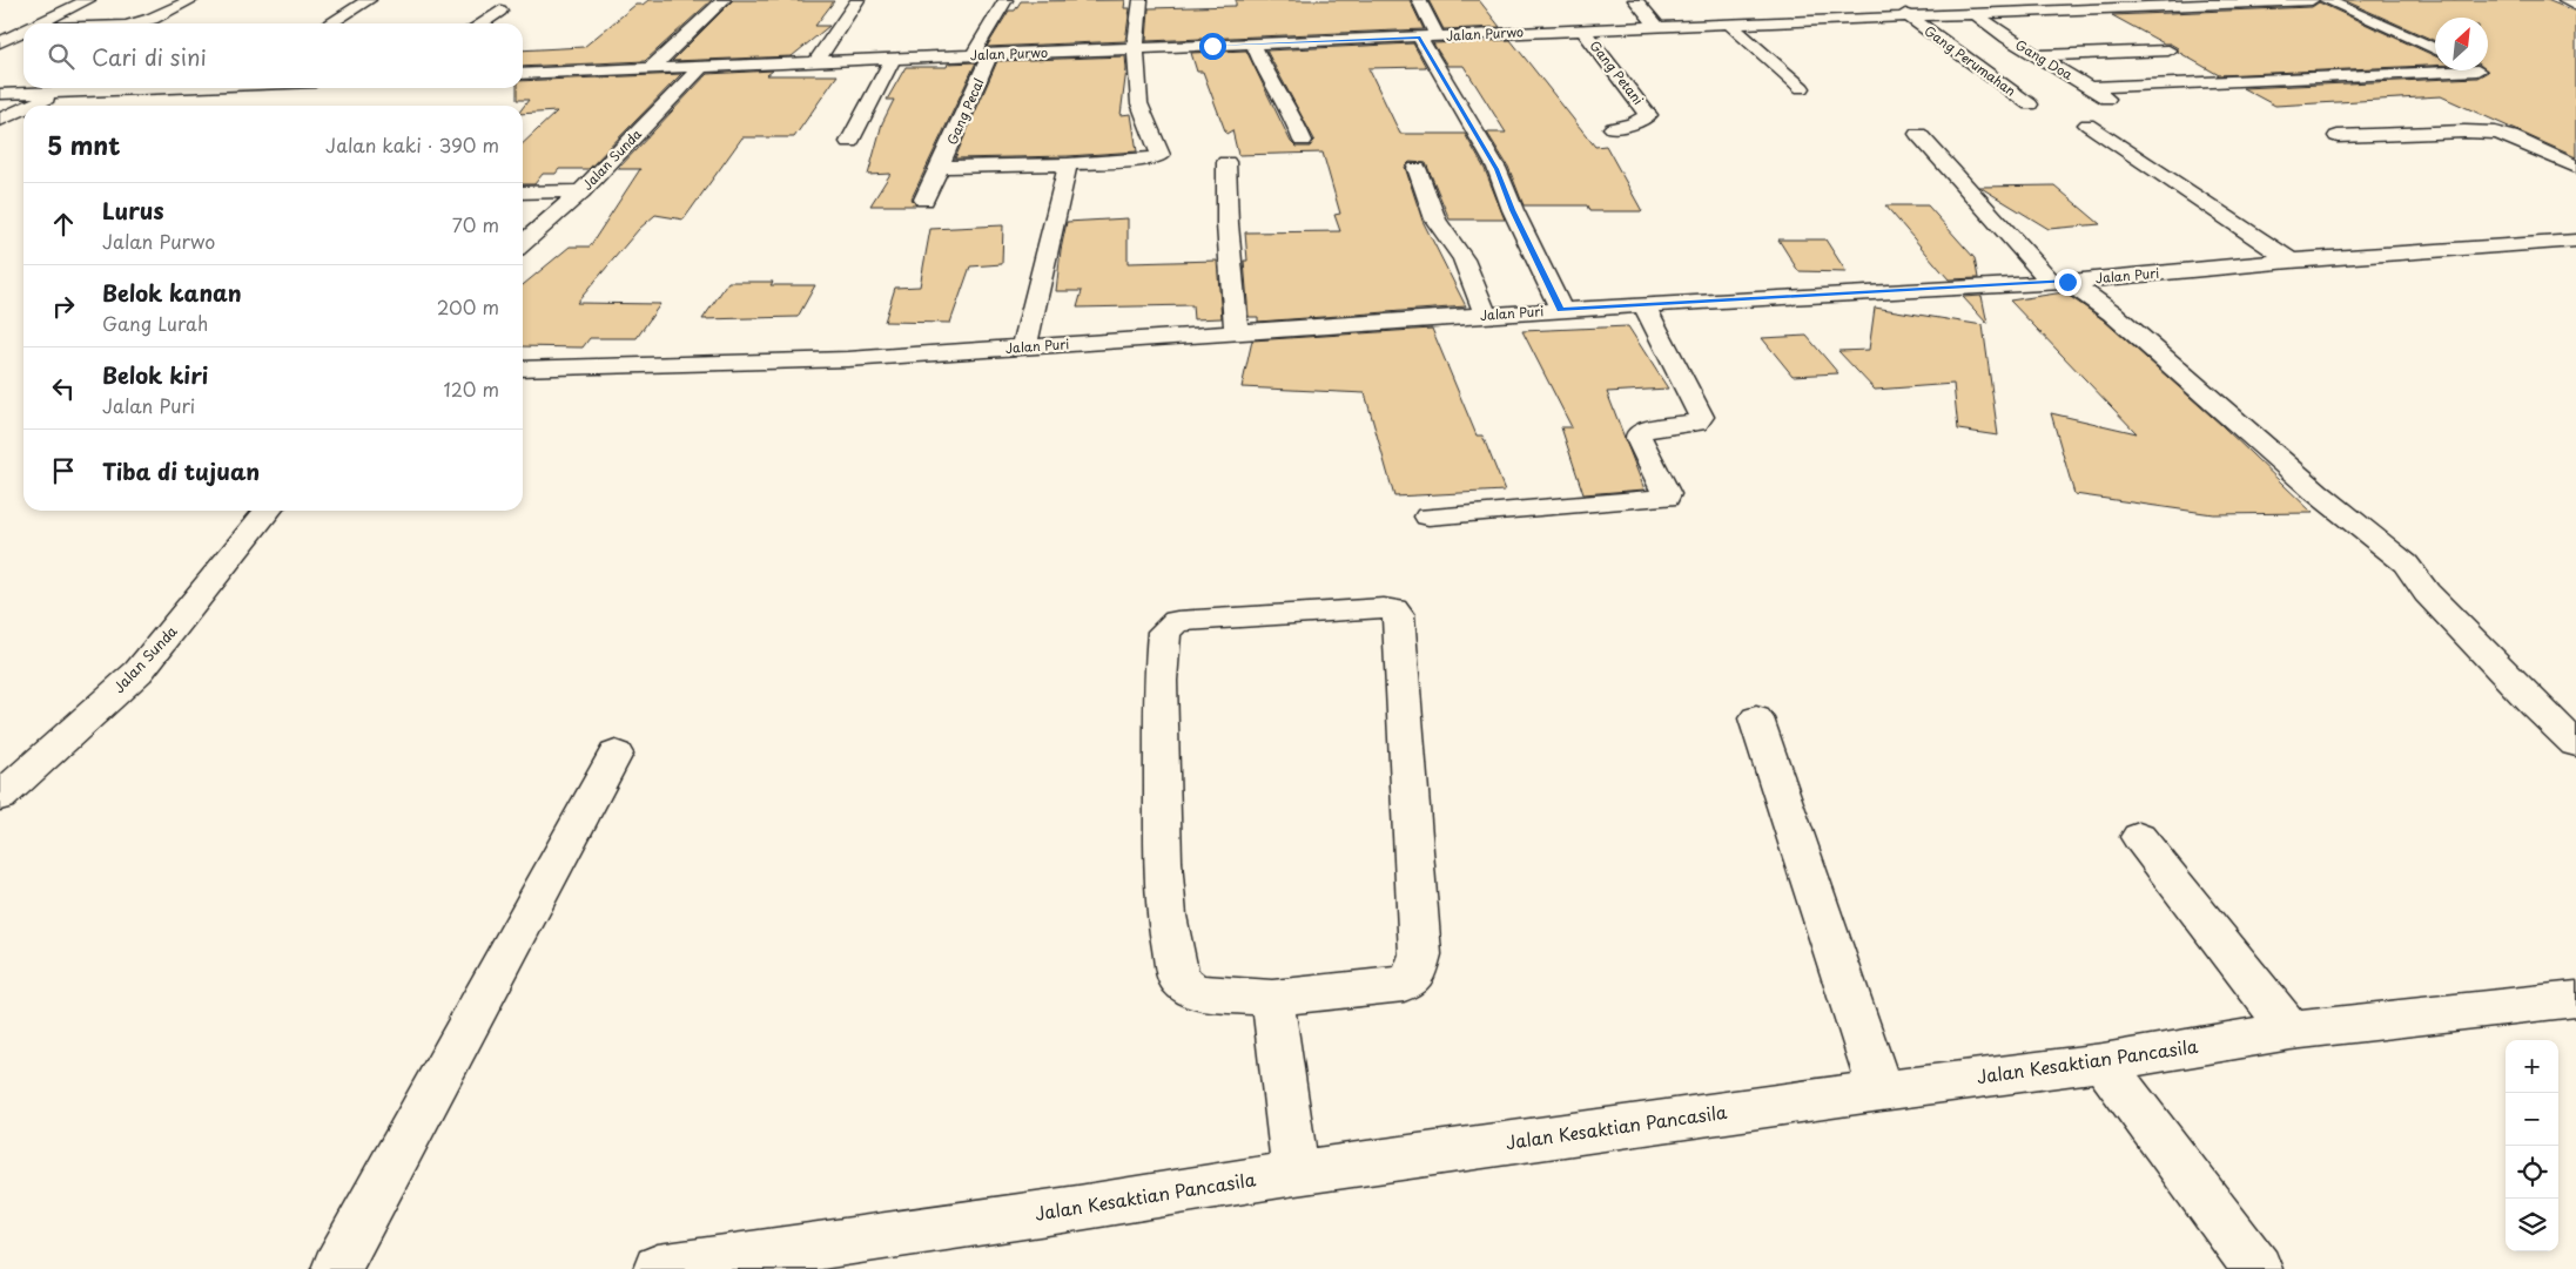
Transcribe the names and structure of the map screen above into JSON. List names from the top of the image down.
{
  "streets": {
    "main road": [
      "Jalan Purwo",
      "Gang Doa",
      "Gang Perumahan",
      "Gang Petani",
      "Gang Pecal",
      "Jalan Sunda",
      "Jalan Puri",
      "Jalan Kesaktian Pancasila"
    ]
  },
  "crossings": [
    ["Jalan Purwo", "Gang Doa"],
    ["Jalan Purwo", "Gang Perumahan"],
    ["Jalan Purwo", "Gang Petani"],
    ["Jalan Purwo", "Gang Pecal"],
    ["Jalan Purwo", "Jalan Sunda"]
  ],
  "north": "top right",
  "page": {
    "search": "Cari di sini",
    "heading": ["5 mnt", "Jalan kaki · 390 m"],
    "list": [
      ["Lurus", "Jalan Purwo", "70 m"],
      ["Belok kanan", "Gang Lurah", "200 m"],
      ["Belok kiri", "Jalan Puri", "120 m"],
      "Tiba di tujuan"
    ],
    "map_buttons": ["+", "−"]
  }
}
